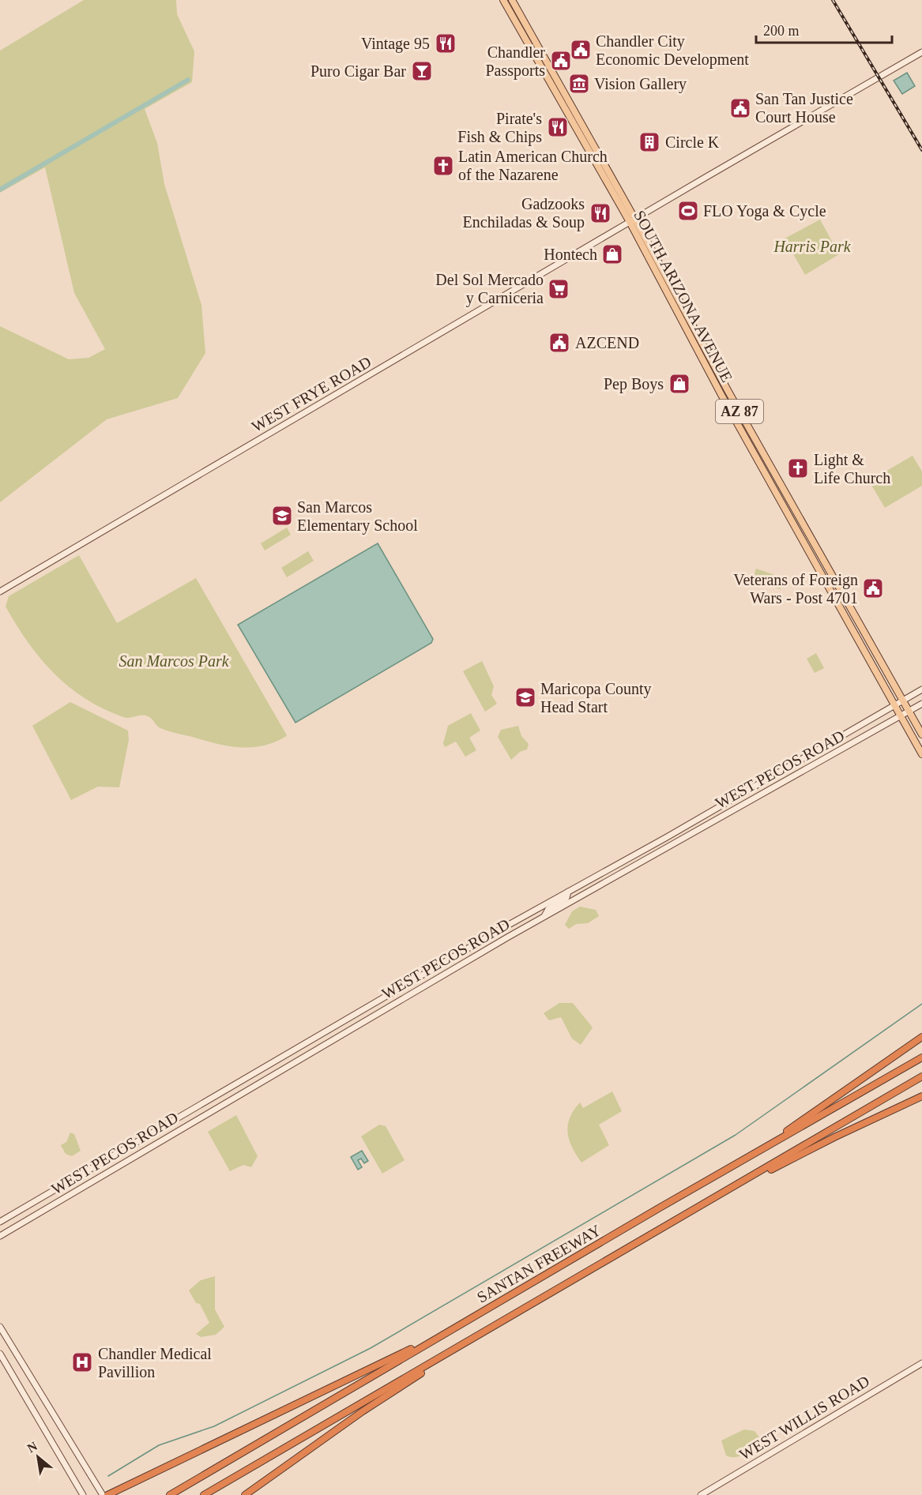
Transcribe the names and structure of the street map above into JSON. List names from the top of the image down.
{
  "streets": {
    "highway": ["SANTAN FREEWAY"],
    "main road": [
      "SOUTH ARIZONA AVENUE",
      "WEST FRYE ROAD",
      "AZ 87",
      "WEST PECOS ROAD",
      "WEST WILLIS ROAD"
    ]
  },
  "crossings": [
    ["SOUTH ARIZONA AVENUE", "WEST FRYE ROAD"],
    ["SOUTH ARIZONA AVENUE", "WEST PECOS ROAD"]
  ],
  "parks": ["Harris Park", "San Marcos Park"],
  "places": {
    "restaurant": ["Vintage 95", "Pirate's Fish & Chips", "Gadzooks Enchiladas & Soup"],
    "public building": [
      "Chandler City Economic Development",
      "Chandler Passports",
      "San Tan Justice Court House",
      "AZCEND",
      "Veterans of Foreign Wars - Post 4701"
    ],
    "bar": ["Puro Cigar Bar"],
    "museum": ["Vision Gallery"],
    "building": ["Circle K"],
    "church": ["Latin American Church of the Nazarene", "Light & Life Church"],
    "sports": ["FLO Yoga & Cycle"],
    "shop": ["Hontech", "Pep Boys"],
    "supermarket": ["Del Sol Mercado y Carniceria"],
    "school or university": ["San Marcos Elementary School", "Maricopa County Head Start"],
    "hospital": ["Chandler Medical Pavillion"]
  },
  "scale_bar": "200 m",
  "north": "top left"
}
